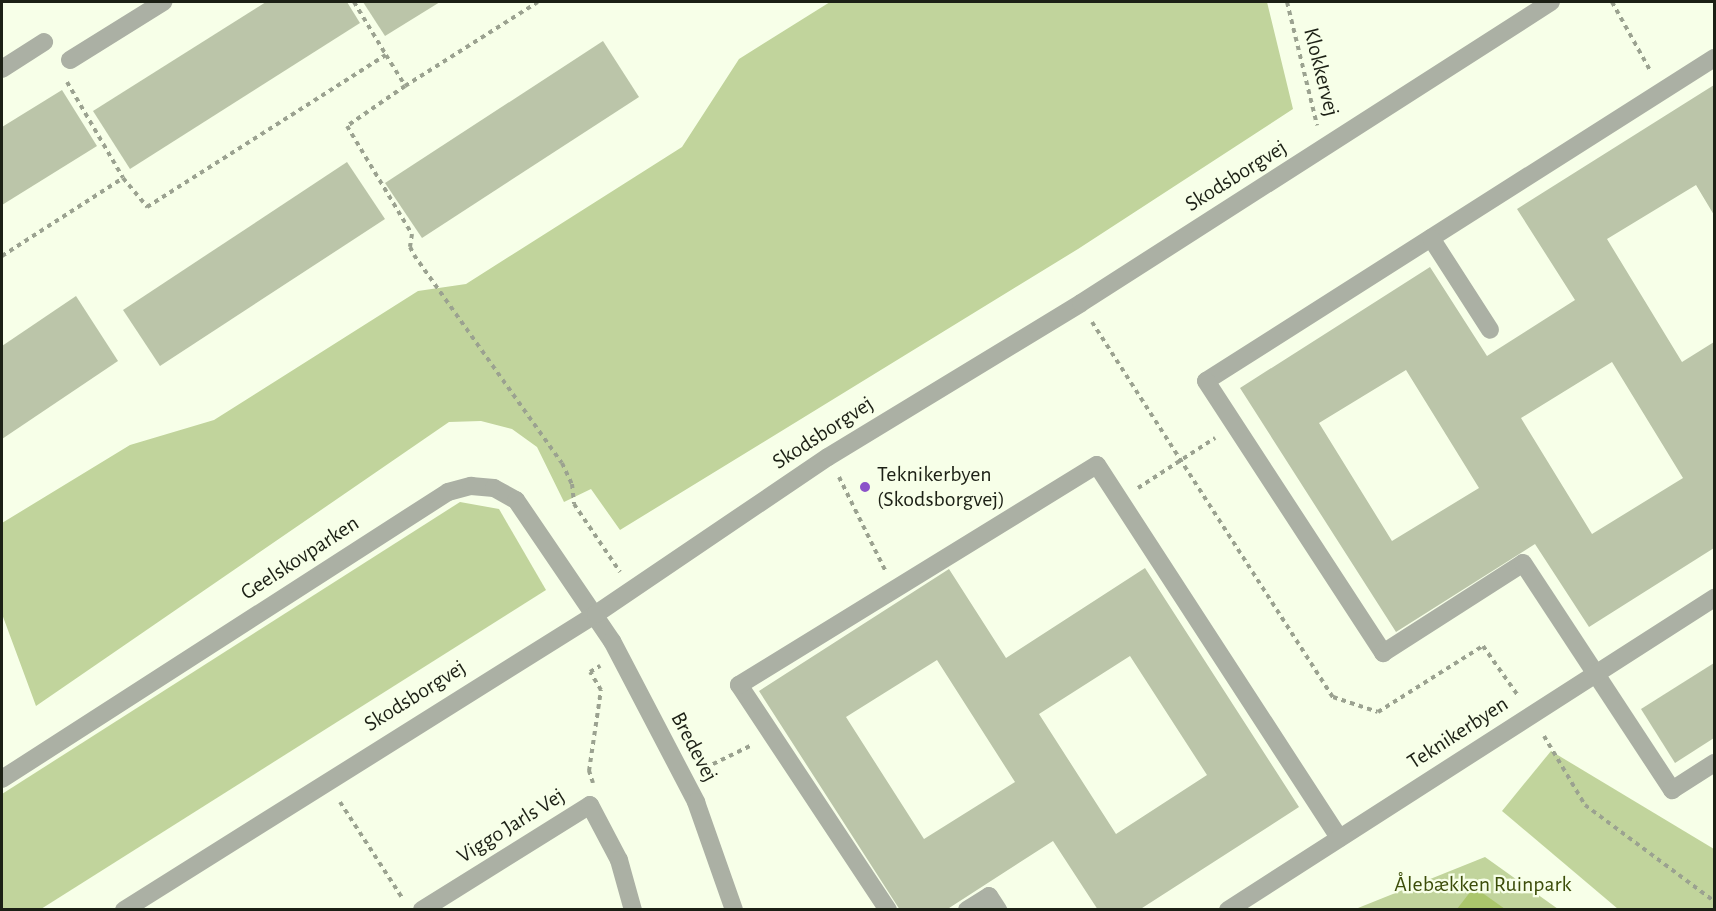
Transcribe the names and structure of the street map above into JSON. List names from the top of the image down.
{
  "streets": {
    "street": [
      "Skodsborgvej",
      "Geelskovparken",
      "Teknikerbyen",
      "Bredevej",
      "Viggo Jarls Vej"
    ],
    "path": ["Klokkervej"]
  },
  "crossings": [
    ["Klokkervej", "Skodsborgvej"],
    ["Skodsborgvej", "Geelskovparken"],
    ["Skodsborgvej", "Bredevej"],
    ["Geelskovparken", "Bredevej"]
  ],
  "parks": ["Ålebækken Ruinpark"],
  "places": ["Teknikerbyen (Skodsborgvej)"]
}
